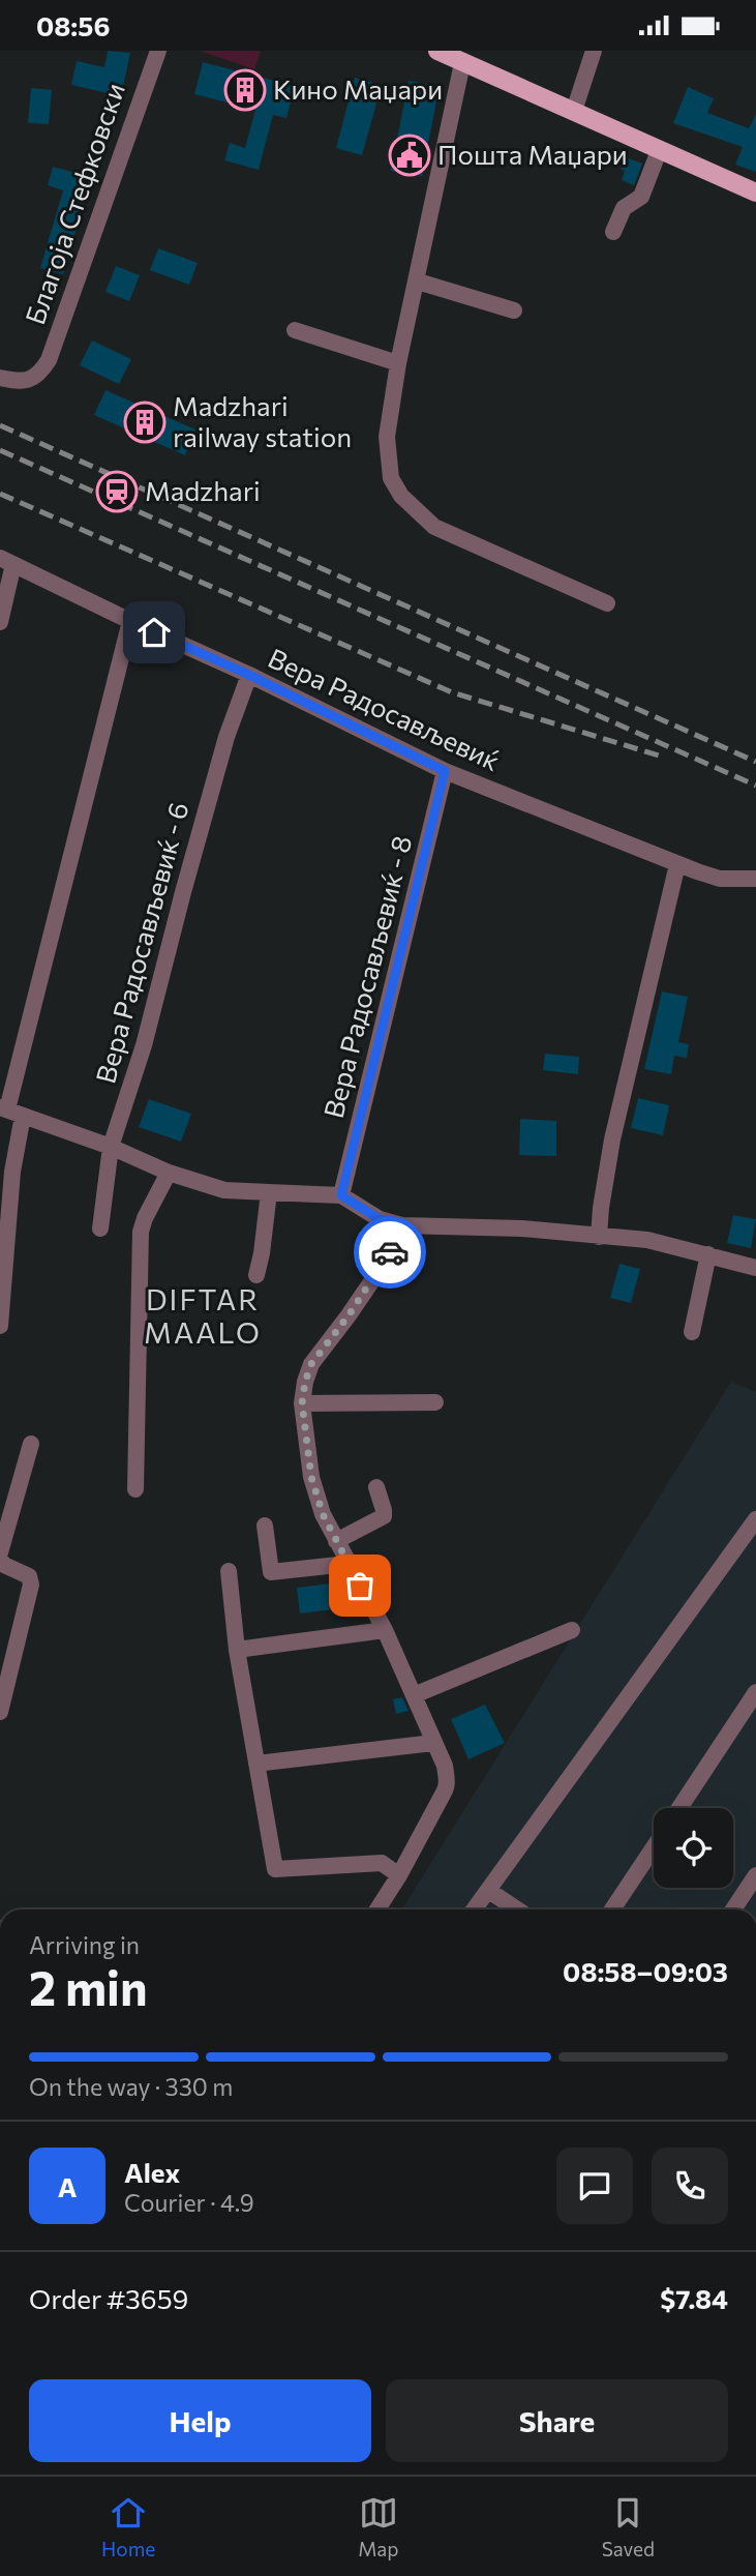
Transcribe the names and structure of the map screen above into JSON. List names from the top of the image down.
{
  "streets": {
    "street": [
      "Благоја Стефковски",
      "Вера Радосављевиќ",
      "Вера Радосављевиќ - 6",
      "Вера Радосављевиќ - 8"
    ]
  },
  "crossings": [
    ["Вера Радосављевиќ", "Вера Радосављевиќ - 6"],
    ["Вера Радосављевиќ", "Вера Радосављевиќ - 8"]
  ],
  "districts": ["DIFTAR MAALO"],
  "places": {
    "building": ["Кино Маџари", "Madzhari railway station"],
    "public building": ["Пошта Маџари"],
    "station": ["Madzhari"]
  },
  "page": {
    "status": "08:56",
    "heading": ["2 min", "Arriving in", "08:58–09:03"],
    "panel": [
      "Alex",
      "Courier · 4.9",
      "Order #3659",
      "$7.84"
    ],
    "bar": "On the way · 330 m",
    "round": "A",
    "buttons": ["Help", "Share"],
    "tabs": ["Home", "Map", "Saved"]
  }
}
